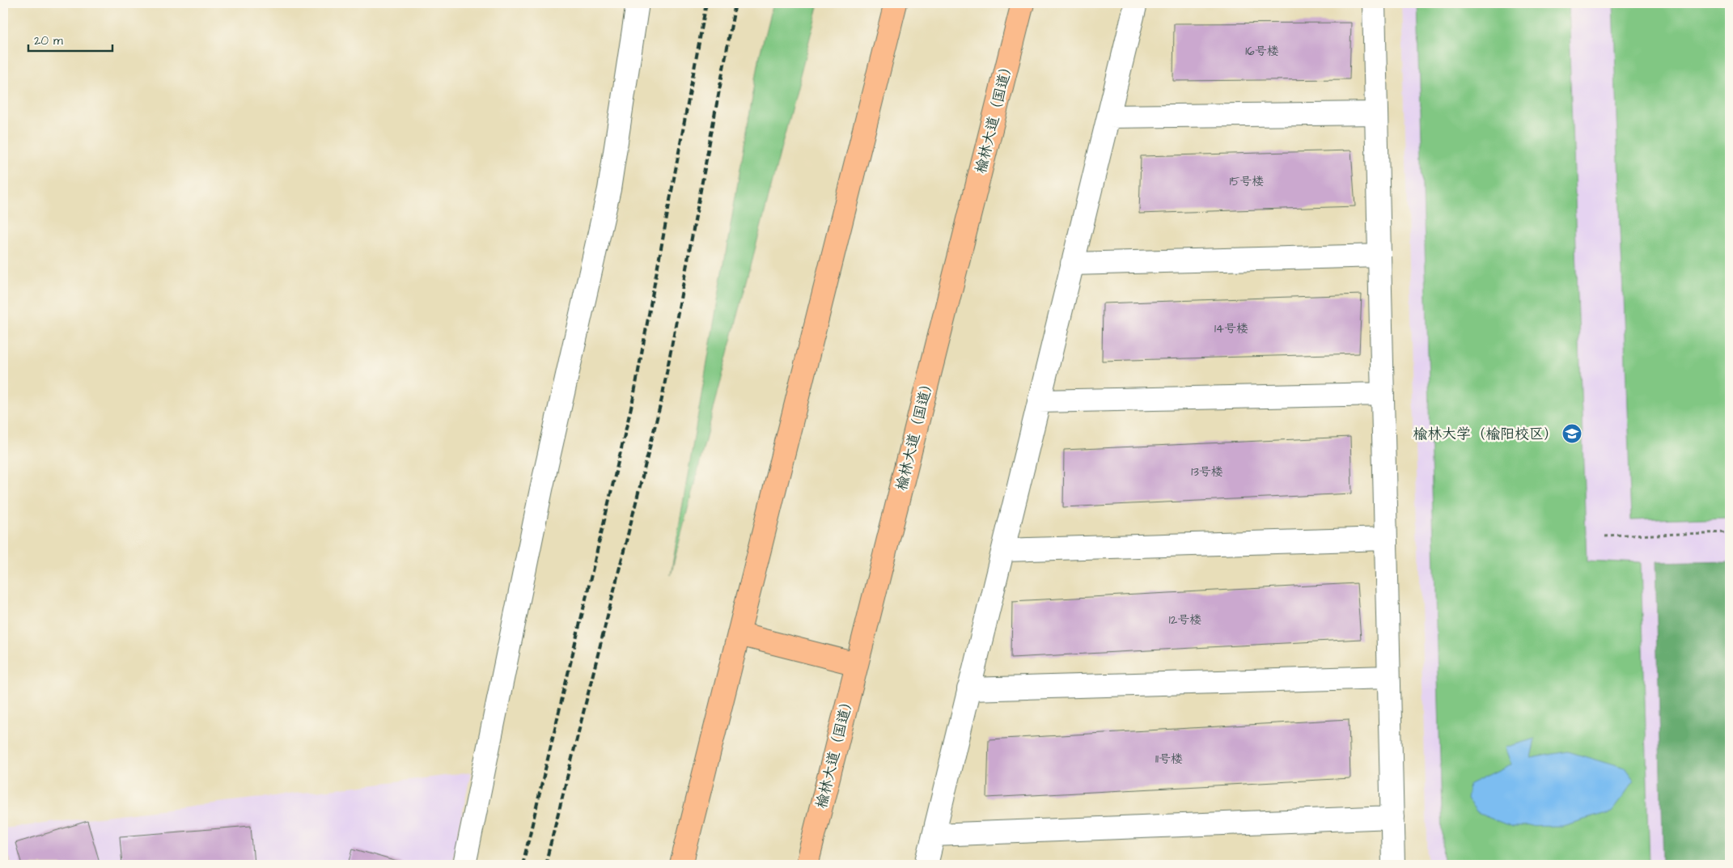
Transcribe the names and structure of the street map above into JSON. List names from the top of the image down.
{
  "streets": {
    "highway": ["榆林大道（国道）"]
  },
  "places": {
    "school or university": ["榆林大学（榆阳校区）"]
  },
  "house_numbers": [
    "16号楼",
    "15号楼",
    "14号楼",
    "13号楼",
    "12号楼",
    "11号楼"
  ],
  "scale_bar": "20 m"
}
